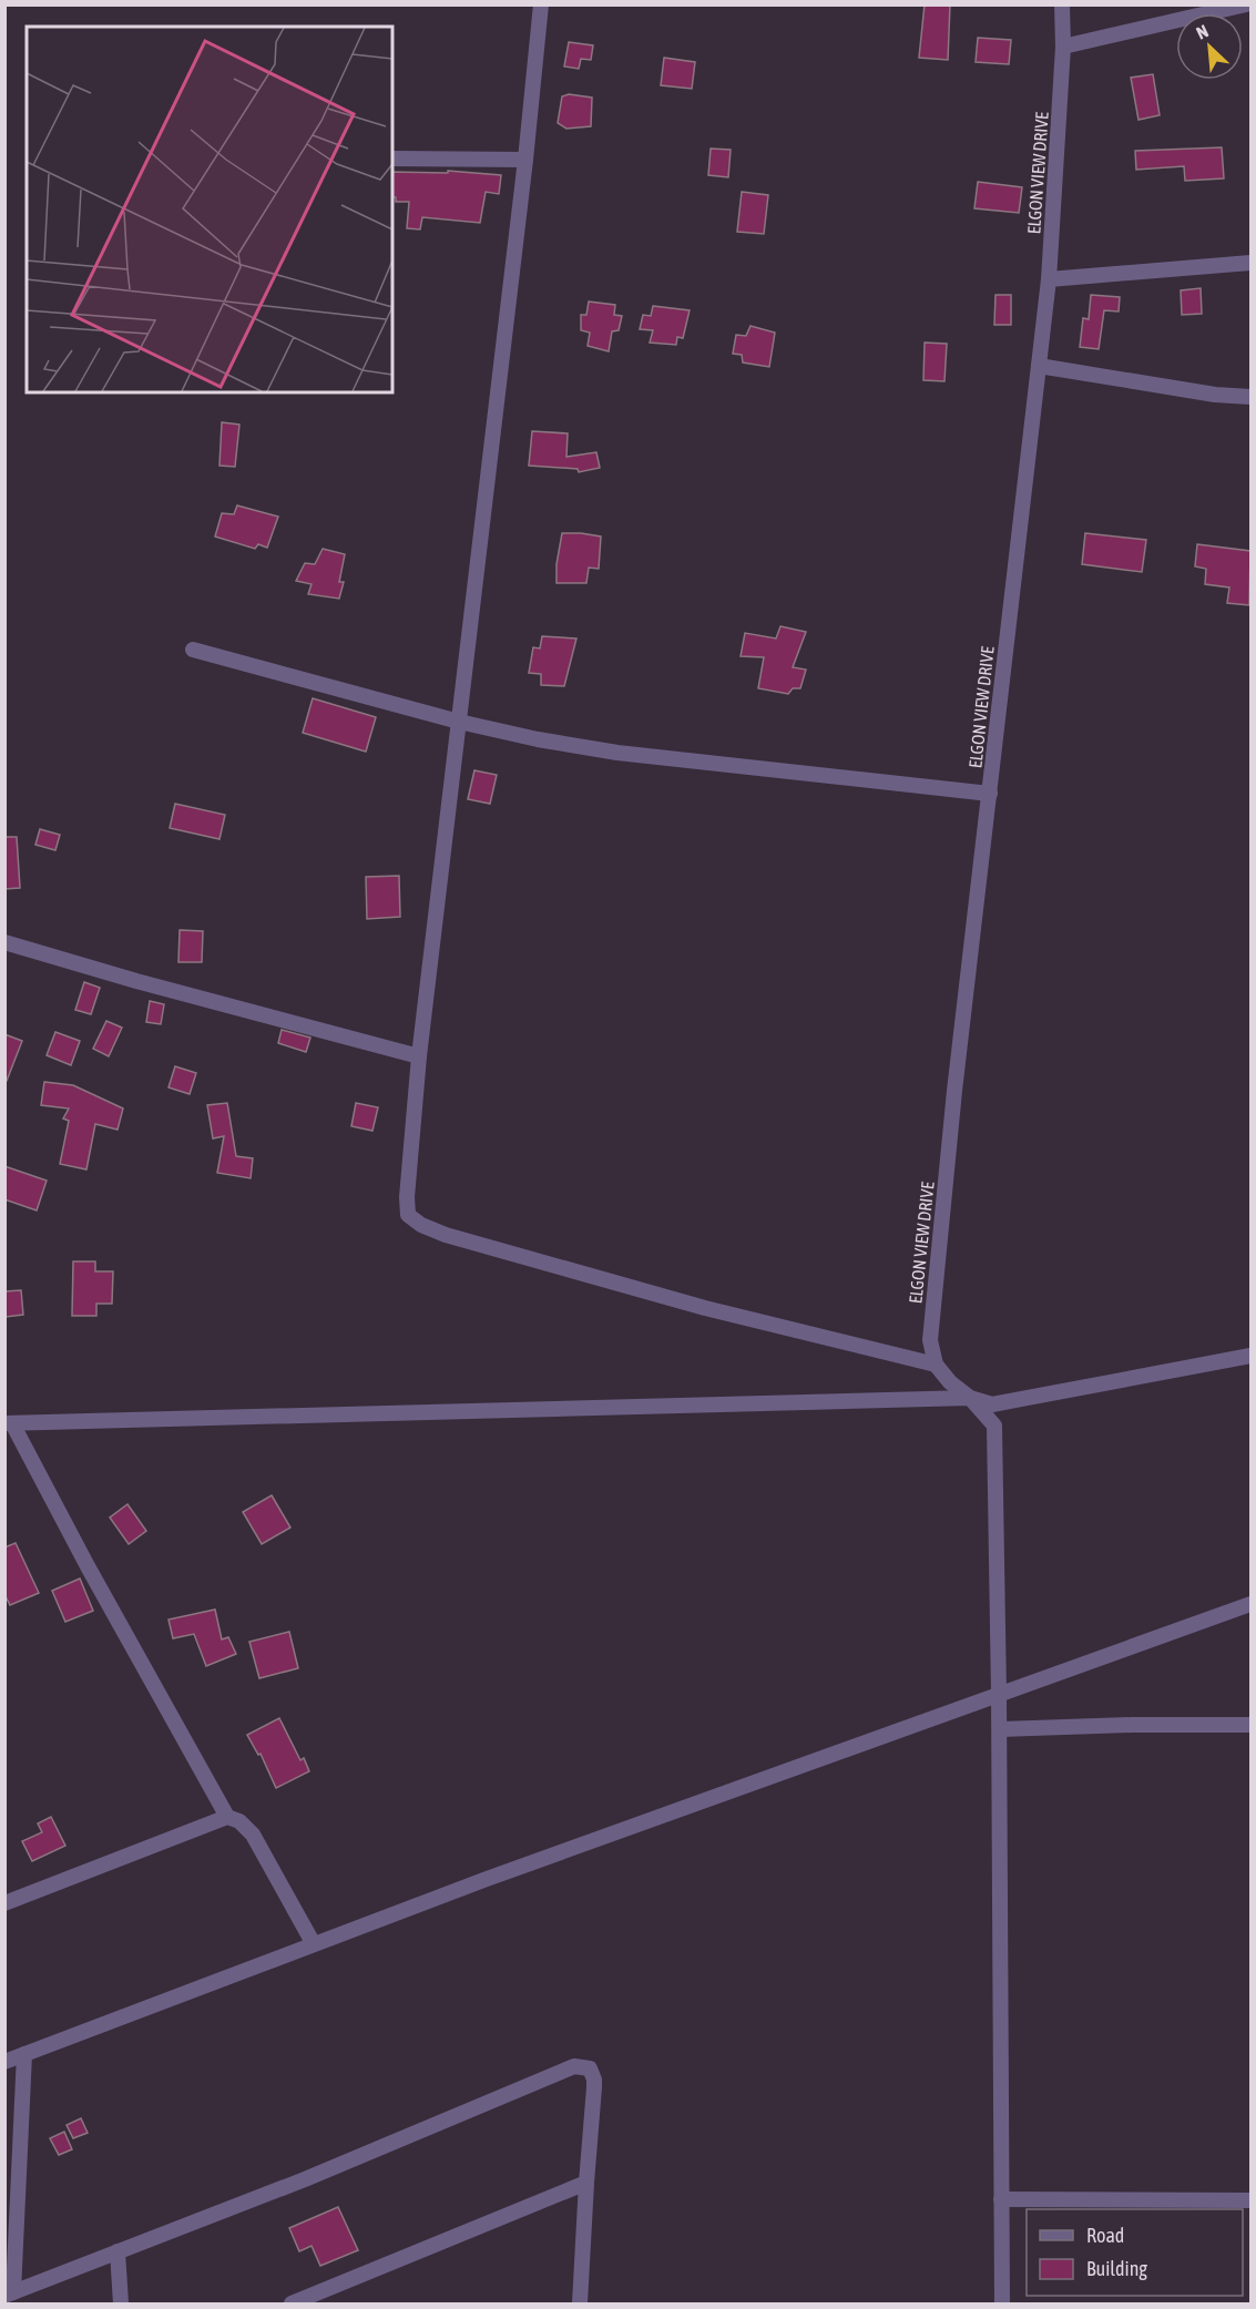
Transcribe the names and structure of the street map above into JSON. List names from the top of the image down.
{
  "streets": {
    "street": ["ELGON VIEW DRIVE"]
  },
  "legend": ["Road", "Building"],
  "north": "top left"
}
